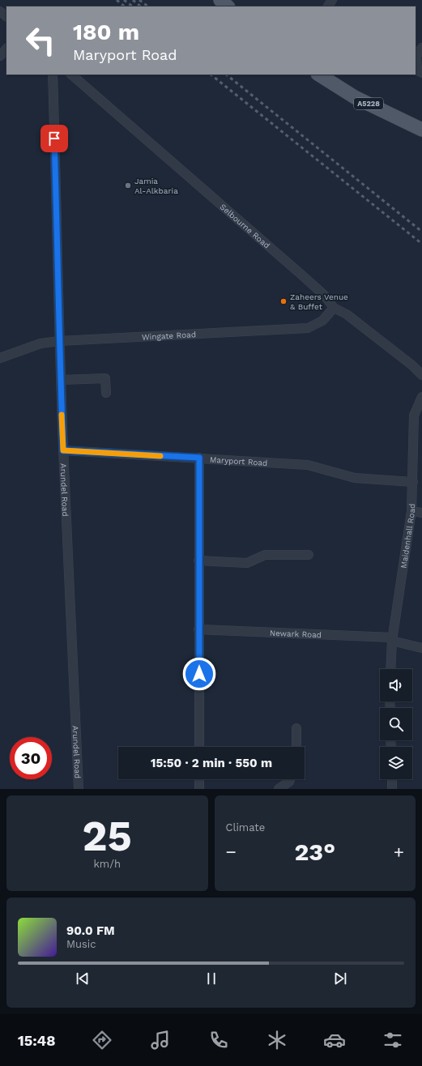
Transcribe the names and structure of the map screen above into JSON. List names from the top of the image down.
{
  "streets": {
    "main road": ["A5228"],
    "street": [
      "Selbourne Road",
      "Wingate Road",
      "Maryport Road",
      "Arundel Road",
      "Maidenhall Road",
      "Newark Road"
    ]
  },
  "crossings": [
    ["Selbourne Road", "Wingate Road"],
    ["Wingate Road", "Arundel Road"],
    ["Maryport Road", "Arundel Road"],
    ["Maryport Road", "Maidenhall Road"],
    ["Maidenhall Road", "Newark Road"]
  ],
  "places": ["Jamia Al-Alkbaria", "Zaheers Venue & Buffet"],
  "page": {
    "turn": ["180 m", "Maryport Road"],
    "limit": "30",
    "trip": "15:50 · 2 min · 550 m",
    "tile": [
      ["25", "km/h"],
      "Climate"
    ],
    "heat": ["−", "23°", "+"],
    "song": ["90.0 FM", "Music"],
    "tabs": "15:48"
  }
}
